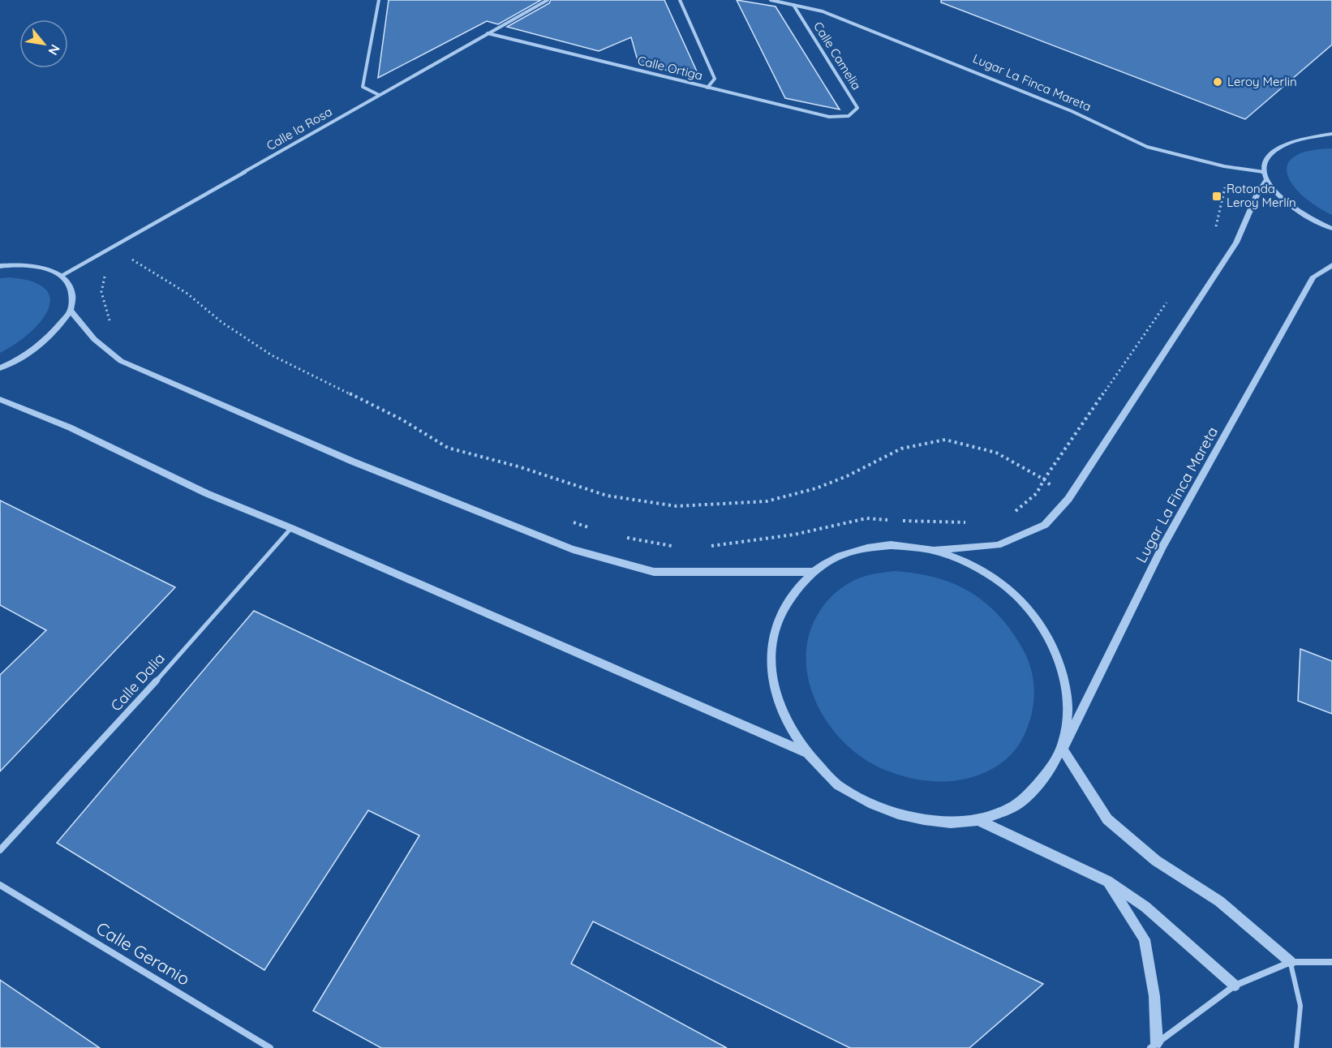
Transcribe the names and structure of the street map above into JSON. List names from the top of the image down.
{
  "streets": {
    "street": [
      "Calle Camelia",
      "Calle Ortiga",
      "Lugar La Finca Mareta",
      "Calle la Rosa",
      "Calle Dalia",
      "Calle Geranio"
    ]
  },
  "crossings": [
    ["Calle Camelia", "Calle Ortiga"],
    ["Calle Camelia", "Lugar La Finca Mareta"],
    ["Calle Ortiga", "Calle la Rosa"]
  ],
  "places": {
    "other": ["Leroy Merlin"],
    "transit": ["Rotonda Leroy Merlín"]
  },
  "north": "bottom right"
}
